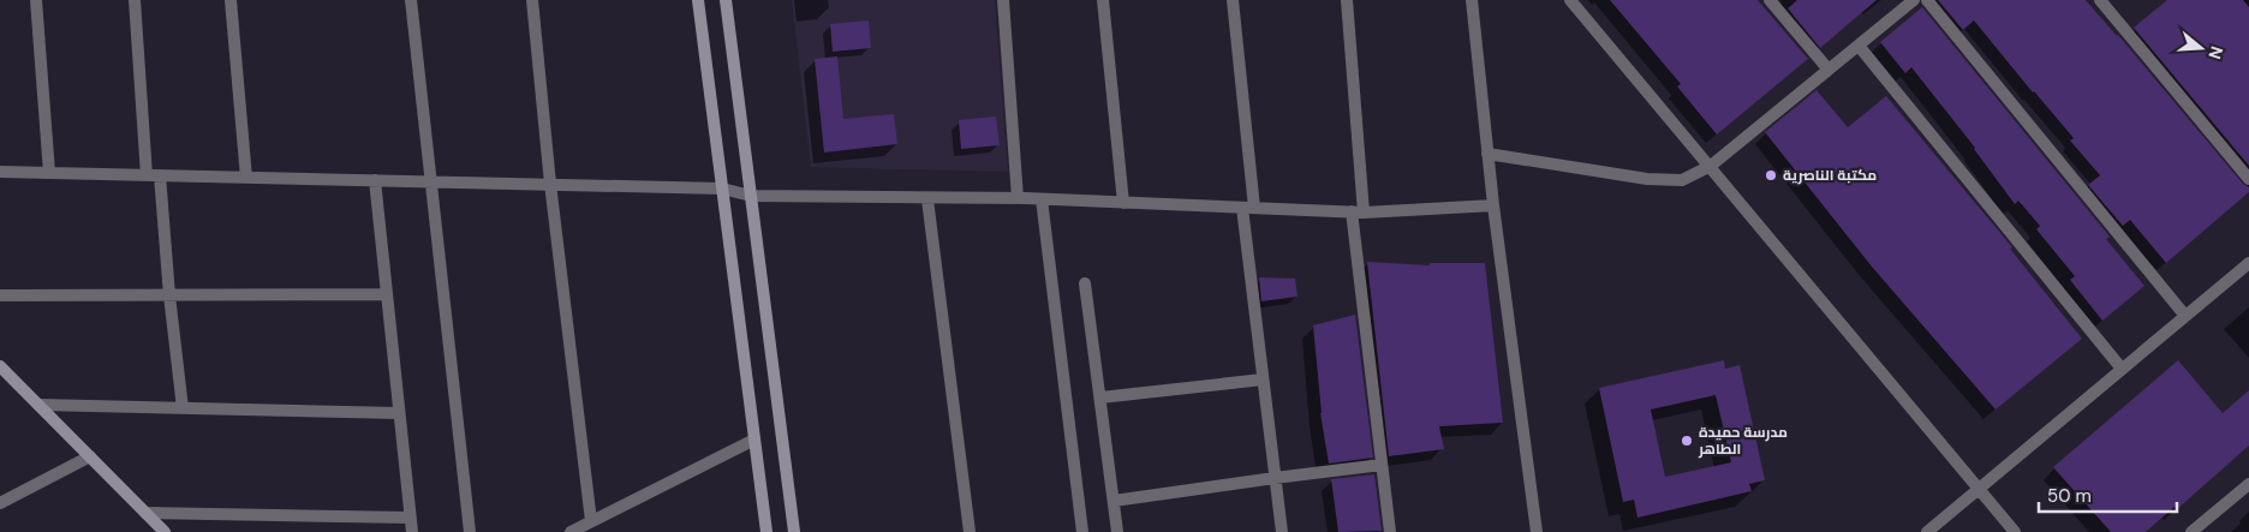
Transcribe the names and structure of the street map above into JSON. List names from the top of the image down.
{
  "places": ["مكتبة الناصرية", "مدرسة حميدة الطاهر"],
  "scale_bar": "50 m",
  "north": "right"
}
